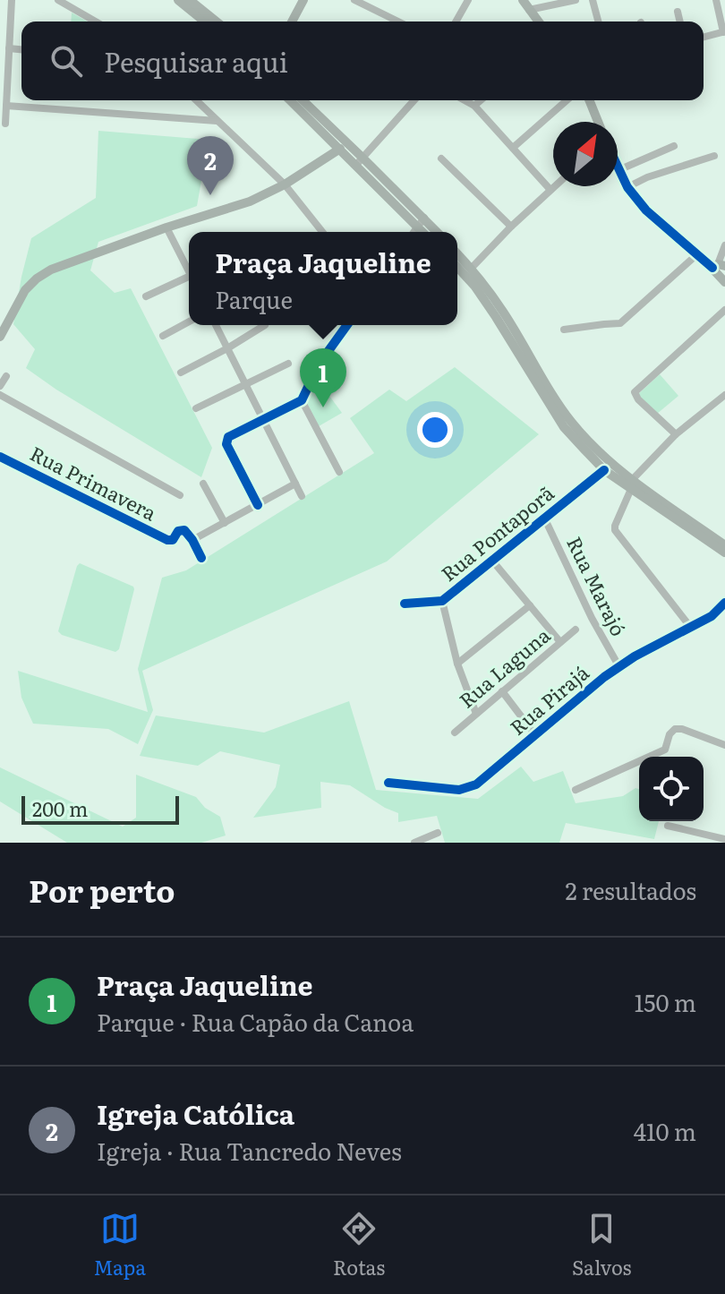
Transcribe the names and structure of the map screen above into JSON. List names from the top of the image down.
{
  "streets": {
    "street": [
      "Rua Primavera",
      "Rua Pontaporã",
      "Rua Marajó",
      "Rua Laguna",
      "Rua Pirajá"
    ]
  },
  "crossings": [
    ["Rua Pontaporã", "Rua Marajó"],
    ["Rua Marajó", "Rua Pirajá"]
  ],
  "scale_bar": "200 m",
  "north": "top right",
  "page": {
    "search": "Pesquisar aqui",
    "pins": ["2", "1"],
    "popup": ["Praça Jaqueline", "Parque"],
    "scale": "200 m",
    "heading": ["Por perto", "2 resultados"],
    "list": [
      {
        "mark": "1",
        "name": "Praça Jaqueline",
        "note": "Parque · Rua Capão da Canoa",
        "value": "150 m"
      },
      {
        "mark": "2",
        "name": "Igreja Católica",
        "note": "Igreja · Rua Tancredo Neves",
        "value": "410 m"
      }
    ],
    "nav": ["Mapa", "Rotas", "Salvos"]
  }
}
